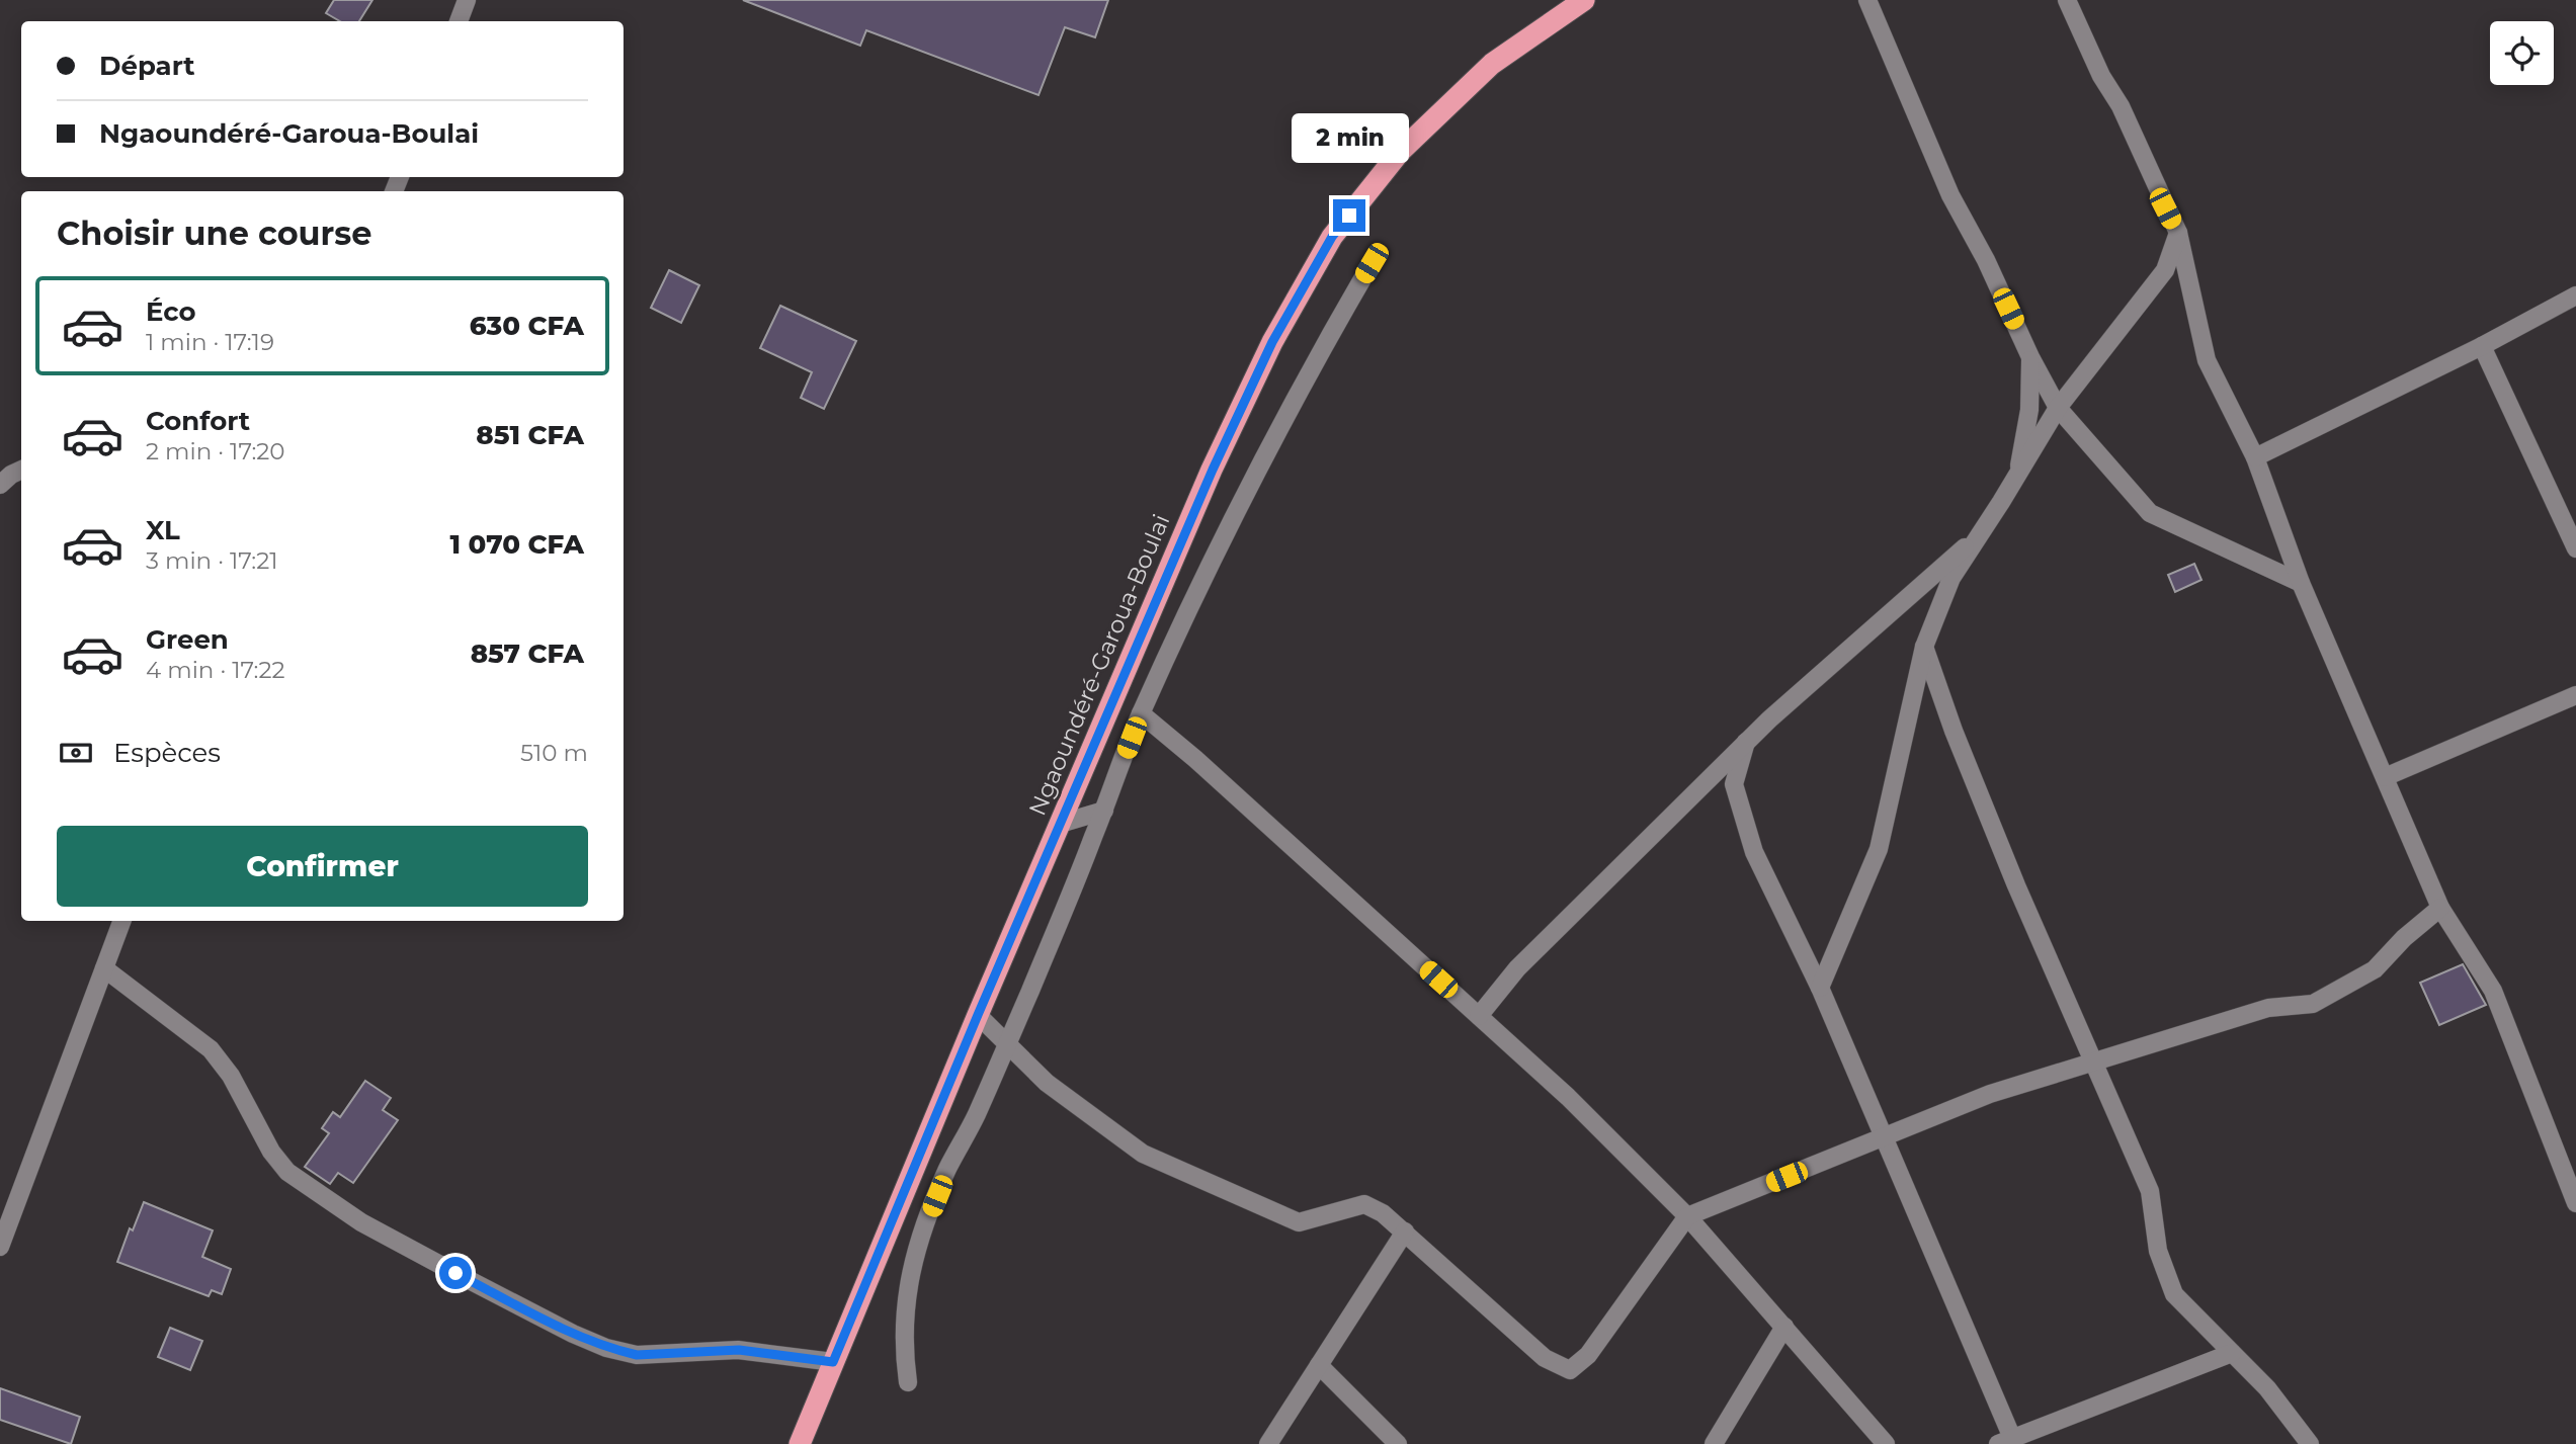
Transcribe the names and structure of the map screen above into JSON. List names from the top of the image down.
{
  "streets": {
    "highway": ["Ngaoundéré-Garoua-Boulai"]
  },
  "page": {
    "banner": ["Départ", "Ngaoundéré-Garoua-Boulai"],
    "bubble": "2 min",
    "heading": "Choisir une course",
    "list": [
      {
        "name": "Éco",
        "note": "1 min · 17:19",
        "value": "630 CFA"
      },
      {
        "name": "Confort",
        "note": "2 min · 17:20",
        "value": "851 CFA"
      },
      {
        "name": "XL",
        "note": "3 min · 17:21",
        "value": "1 070 CFA"
      },
      {
        "name": "Green",
        "note": "4 min · 17:22",
        "value": "857 CFA"
      }
    ],
    "pay": ["Espèces", "510 m"],
    "buttons": "Confirmer"
  }
}
